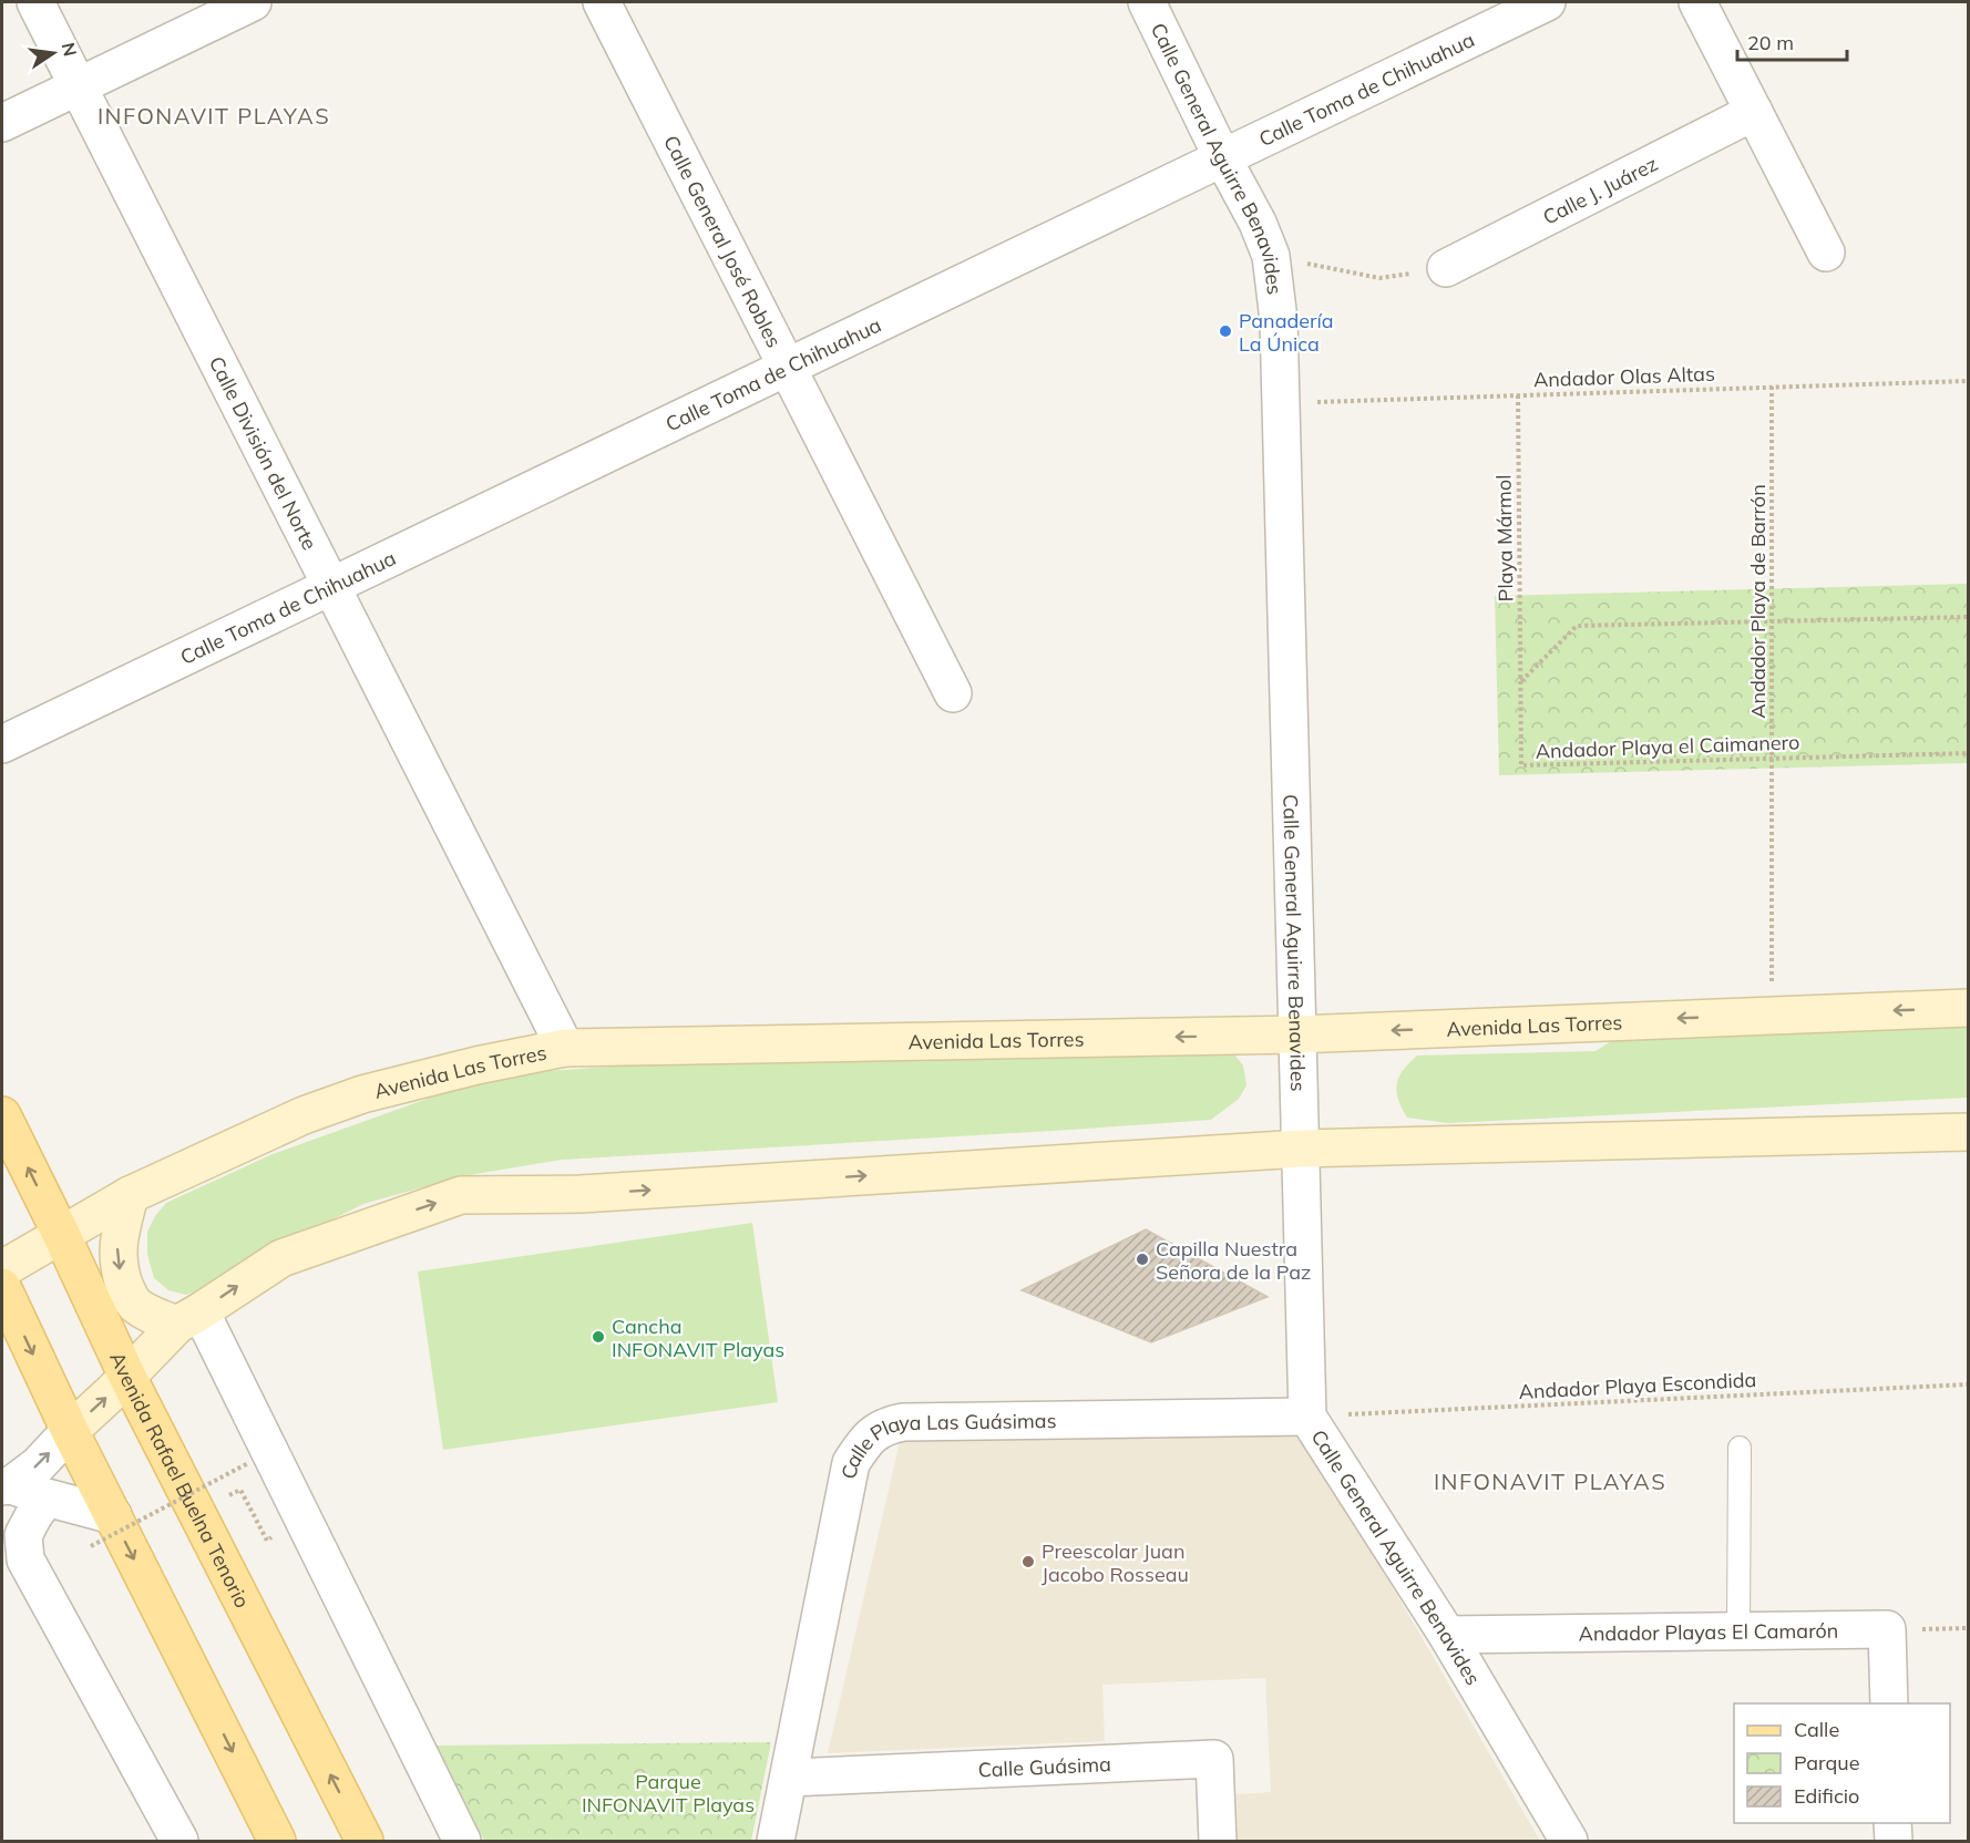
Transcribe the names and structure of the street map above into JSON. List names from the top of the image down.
{
  "streets": {
    "main road": ["Avenida Rafael Buelna Tenorio"],
    "street": [
      "Calle Toma de Chihuahua",
      "Calle General Aguirre Benavides",
      "Calle J. Juárez",
      "Calle General José Robles",
      "Calle División del Norte",
      "Avenida Las Torres",
      "Calle Playa Las Guásimas",
      "Andador Playas El Camarón",
      "Calle Guásima"
    ],
    "path": [
      "Andador Olas Altas",
      "Playa Mármol",
      "Andador Playa de Barrón",
      "Andador Playa el Caimanero",
      "Andador Playa Escondida"
    ]
  },
  "crossings": [
    ["Calle Toma de Chihuahua", "Calle General Aguirre Benavides"],
    ["Calle Toma de Chihuahua", "Calle General José Robles"],
    ["Calle Toma de Chihuahua", "Calle División del Norte"],
    ["Calle General Aguirre Benavides", "Andador Olas Altas"],
    ["Calle General Aguirre Benavides", "Avenida Las Torres"],
    ["Calle General Aguirre Benavides", "Andador Playa Escondida"],
    ["Calle General Aguirre Benavides", "Calle Playa Las Guásimas"],
    ["Calle General Aguirre Benavides", "Andador Playas El Camarón"],
    ["Andador Olas Altas", "Playa Mármol"],
    ["Andador Olas Altas", "Andador Playa de Barrón"],
    ["Calle División del Norte", "Avenida Las Torres"],
    ["Playa Mármol", "Andador Playa el Caimanero"],
    ["Andador Playa de Barrón", "Andador Playa el Caimanero"],
    ["Andador Playa de Barrón", "Avenida Las Torres"],
    ["Avenida Las Torres", "Avenida Rafael Buelna Tenorio"],
    ["Andador Playa Escondida", "Calle Playa Las Guásimas"],
    ["Calle Playa Las Guásimas", "Calle Guásima"]
  ],
  "districts": ["INFONAVIT PLAYAS", "INFONAVIT PLAYAS"],
  "parks": ["Parque INFONAVIT Playas"],
  "places": [
    "Panadería La Única",
    "Capilla Nuestra Señora de la Paz",
    "Cancha INFONAVIT Playas",
    "Preescolar Juan Jacobo Rosseau"
  ],
  "legend": ["Calle", "Parque", "Edificio"],
  "scale_bar": "20 m",
  "north": "right"
}
